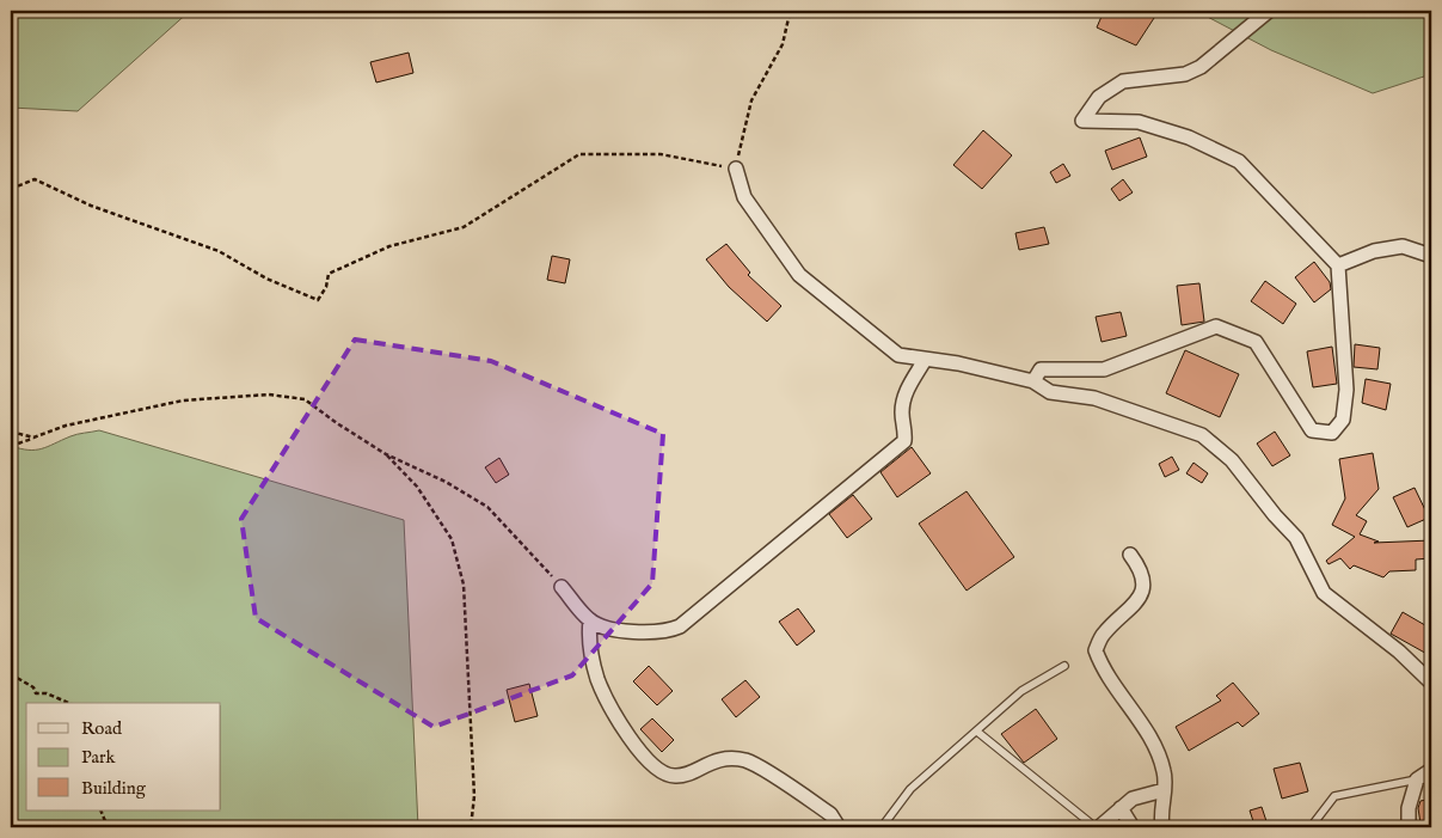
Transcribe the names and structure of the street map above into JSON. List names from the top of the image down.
{
  "legend": ["Road", "Park", "Building"]
}
